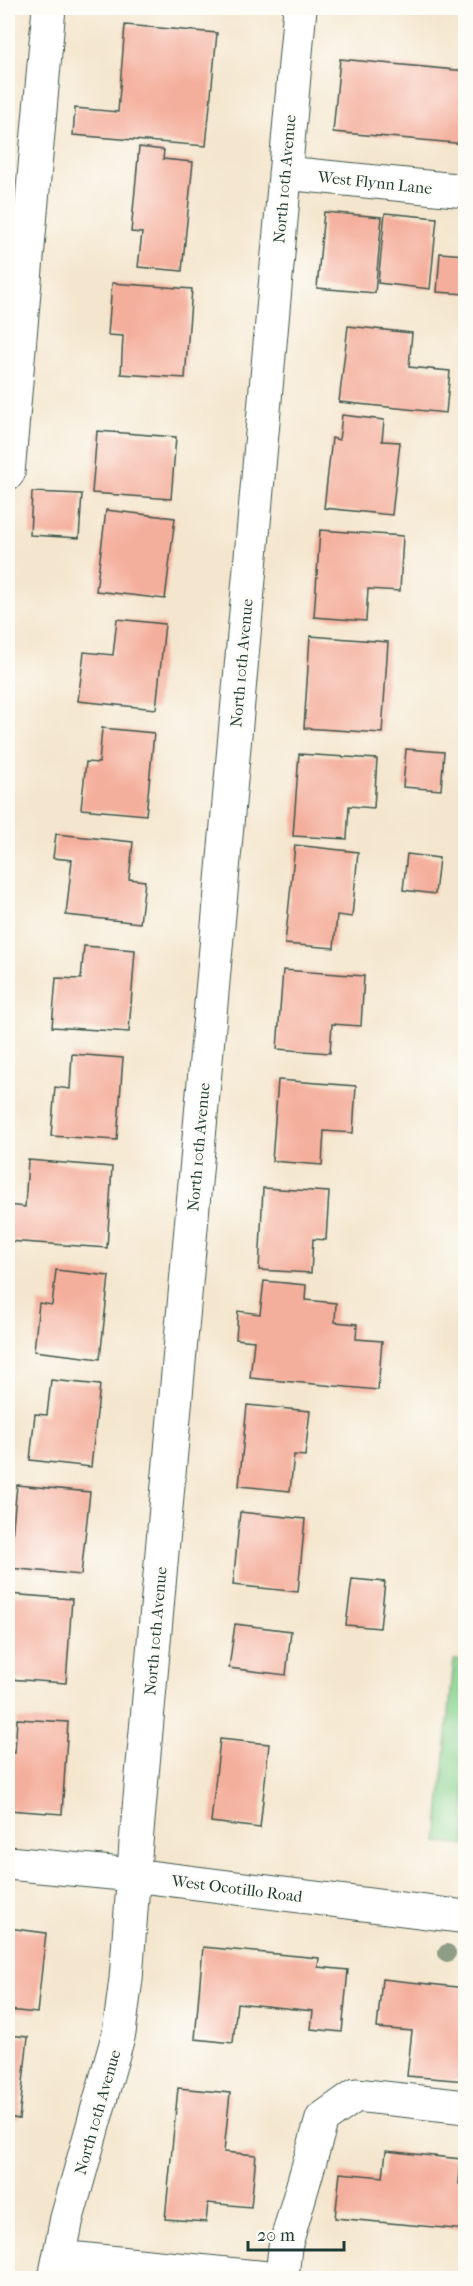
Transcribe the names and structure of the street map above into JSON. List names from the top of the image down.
{
  "streets": {
    "street": ["North 10th Avenue", "West Flynn Lane", "West Ocotillo Road"]
  },
  "crossings": [
    ["North 10th Avenue", "West Flynn Lane"],
    ["North 10th Avenue", "West Ocotillo Road"]
  ],
  "scale_bar": "20 m"
}
